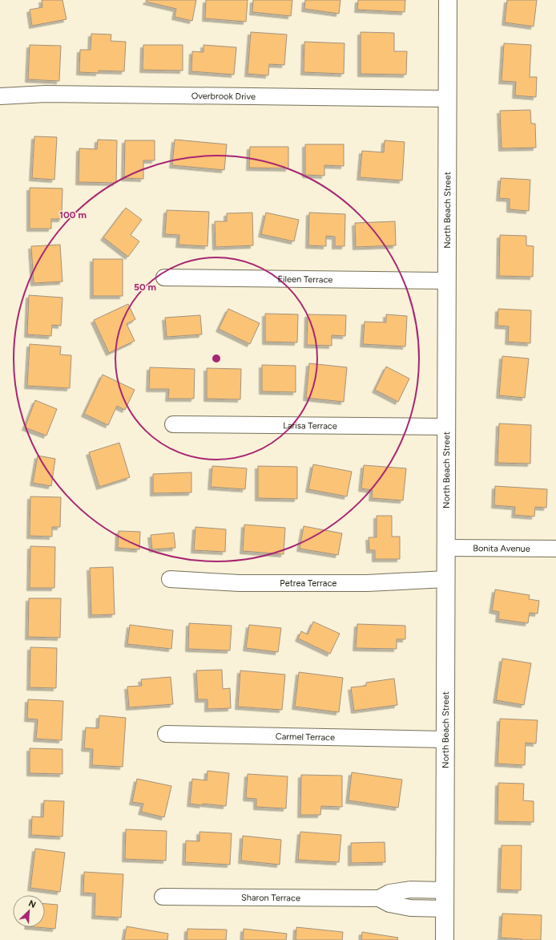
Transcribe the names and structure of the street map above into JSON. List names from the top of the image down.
{
  "streets": {
    "street": [
      "Overbrook Drive",
      "North Beach Street",
      "Eileen Terrace",
      "Larisa Terrace",
      "Bonita Avenue",
      "Petrea Terrace",
      "Carmel Terrace",
      "Sharon Terrace"
    ]
  },
  "crossings": [
    ["Overbrook Drive", "North Beach Street"],
    ["North Beach Street", "Eileen Terrace"],
    ["North Beach Street", "Larisa Terrace"],
    ["North Beach Street", "Bonita Avenue"],
    ["North Beach Street", "Petrea Terrace"],
    ["North Beach Street", "Carmel Terrace"],
    ["North Beach Street", "Sharon Terrace"]
  ],
  "north": "top right",
  "rings": ["100 m", "50 m"]
}
